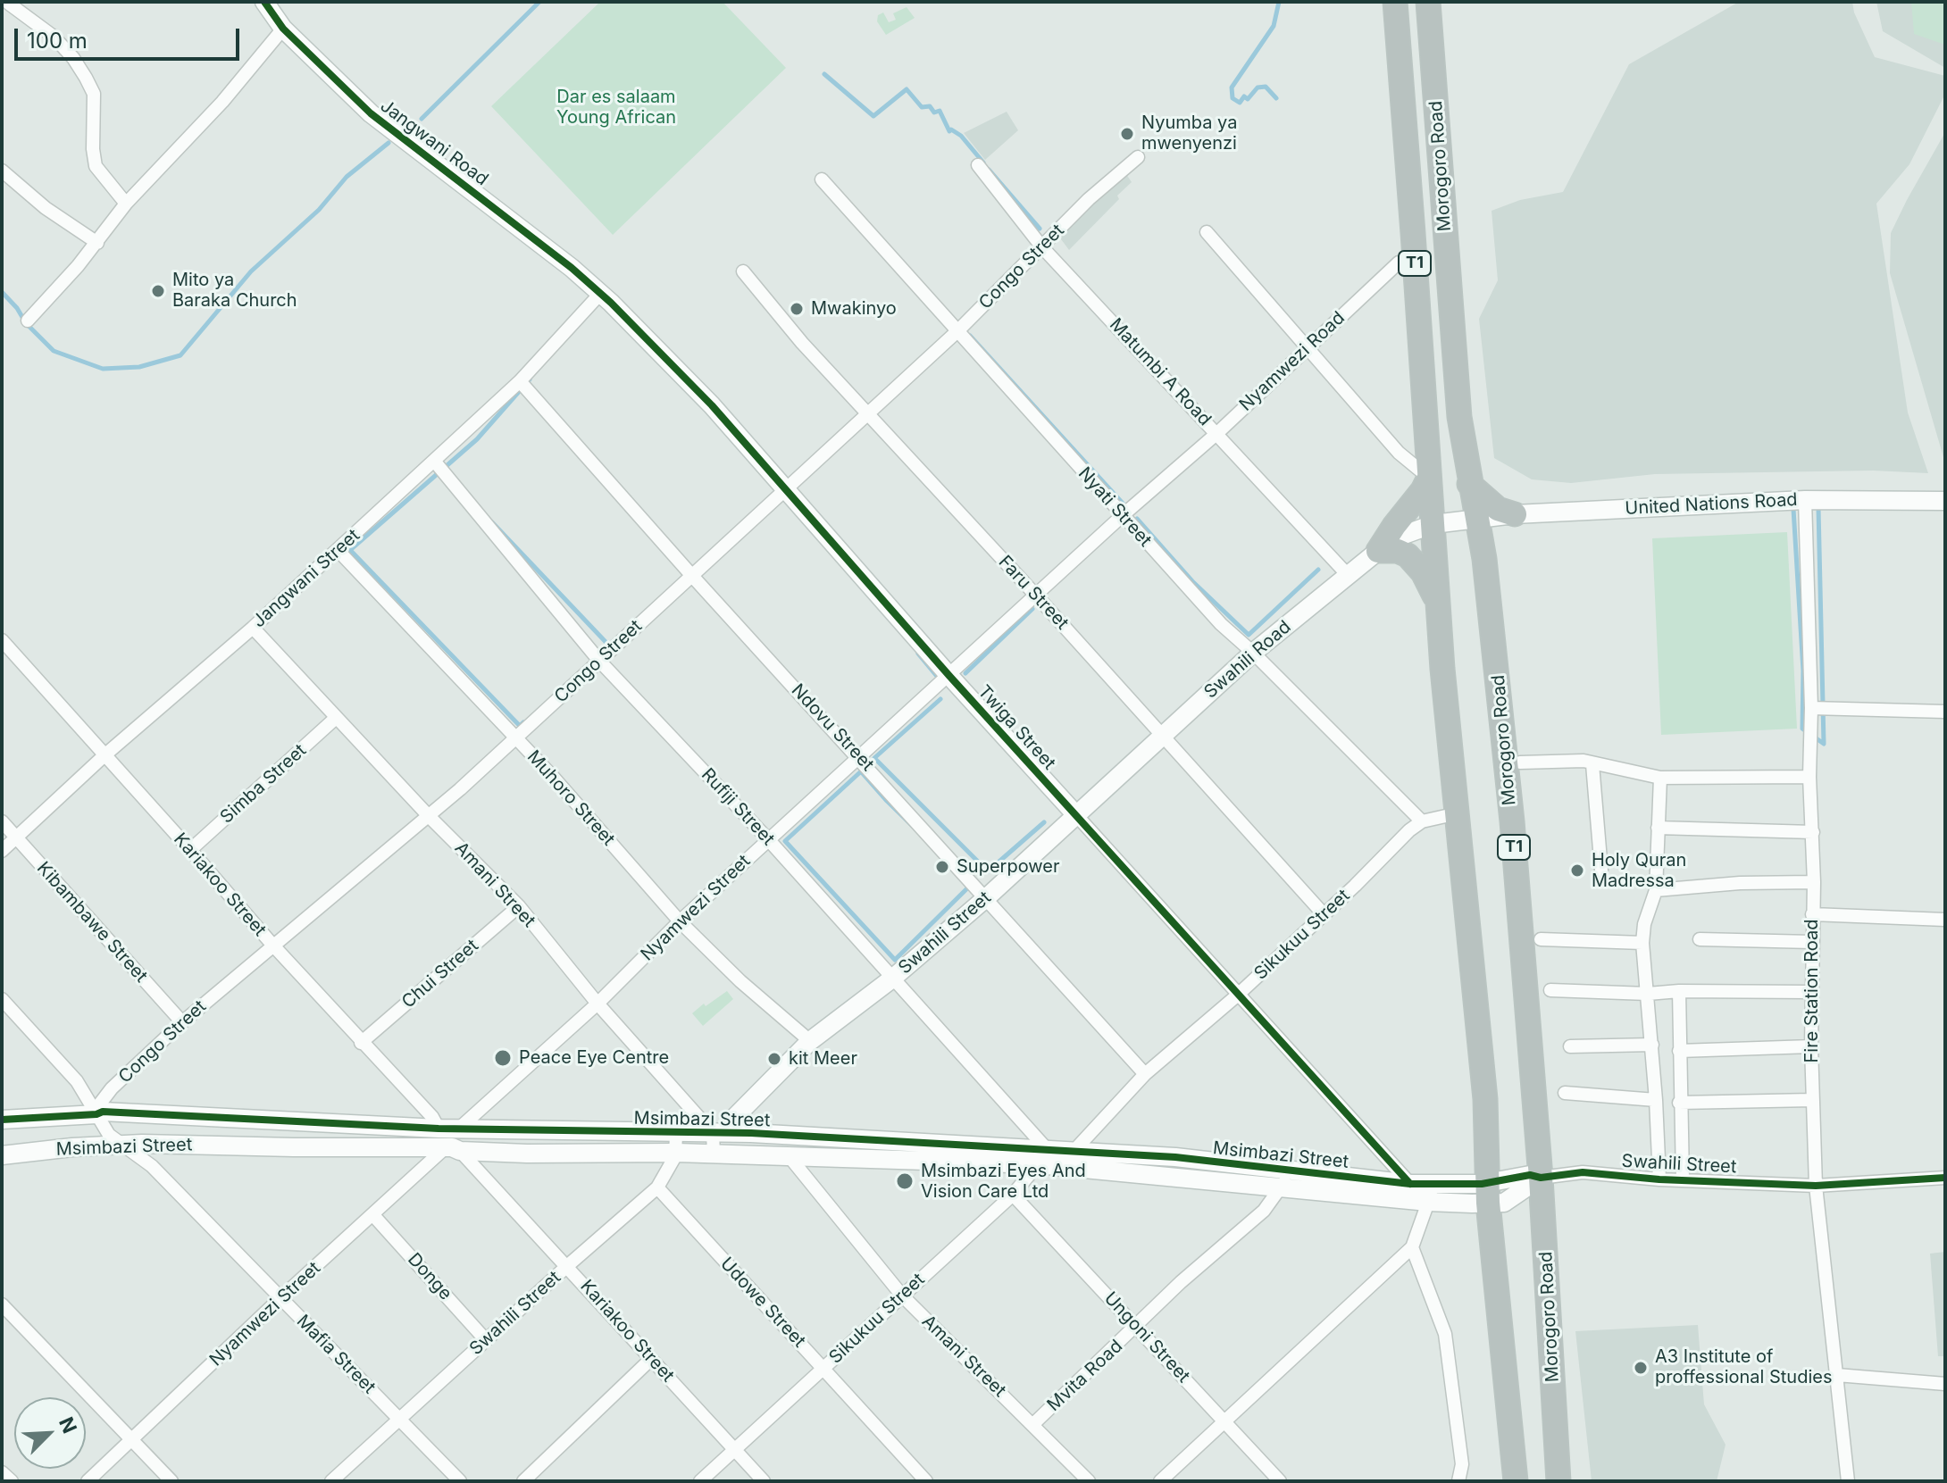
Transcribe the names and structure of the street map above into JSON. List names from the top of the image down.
{
  "streets": {
    "highway": ["Morogoro Road", "T1"],
    "street": [
      "Jangwani Road",
      "Congo Street",
      "Nyamwezi Road",
      "Matumbi A Road",
      "United Nations Road",
      "Nyati Street",
      "Jangwani Street",
      "Faru Street",
      "Swahili Road",
      "Ndovu Street",
      "Twiga Street",
      "Simba Street",
      "Muhoro Street",
      "Rufiji Street",
      "Kariakoo Street",
      "Amani Street",
      "Nyamwezi Street",
      "Kibambawe Street",
      "Swahili Street",
      "Sikukuu Street",
      "Chui Street",
      "Fire Station Road",
      "Msimbazi Street",
      "Donge",
      "Udowe Street",
      "Ungoni Street",
      "Mafia Street",
      "Mvita Road"
    ]
  },
  "crossings": [
    ["Jangwani Road", "Jangwani Street"],
    ["Jangwani Road", "Twiga Street"],
    ["Morogoro Road", "United Nations Road"],
    ["Morogoro Road", "Swahili Road"],
    ["Morogoro Road", "Swahili Street"],
    ["Morogoro Road", "Sikukuu Street"],
    ["Morogoro Road", "Msimbazi Street"],
    ["Congo Street", "Matumbi A Road"],
    ["Congo Street", "Nyati Street"],
    ["Congo Street", "Faru Street"],
    ["Congo Street", "Ndovu Street"],
    ["Congo Street", "Twiga Street"],
    ["Congo Street", "Muhoro Street"],
    ["Congo Street", "Rufiji Street"],
    ["Congo Street", "Kariakoo Street"],
    ["Congo Street", "Amani Street"],
    ["Congo Street", "Kibambawe Street"],
    ["Congo Street", "Msimbazi Street"],
    ["Congo Street", "Mafia Street"],
    ["Nyamwezi Road", "Matumbi A Road"],
    ["Nyamwezi Road", "Nyati Street"],
    ["Nyamwezi Road", "Nyamwezi Street"],
    ["Matumbi A Road", "Swahili Road"],
    ["United Nations Road", "Swahili Road"],
    ["United Nations Road", "Fire Station Road"],
    ["Nyati Street", "Swahili Road"],
    ["Nyati Street", "Nyamwezi Street"],
    ["Nyati Street", "Sikukuu Street"],
    ["Jangwani Street", "Ndovu Street"],
    ["Jangwani Street", "Twiga Street"],
    ["Jangwani Street", "Muhoro Street"],
    ["Jangwani Street", "Rufiji Street"],
    ["Jangwani Street", "Kariakoo Street"],
    ["Jangwani Street", "Amani Street"],
    ["Jangwani Street", "Kibambawe Street"],
    ["Faru Street", "Swahili Road"],
    ["Faru Street", "Nyamwezi Street"],
    ["Faru Street", "Sikukuu Street"],
    ["Swahili Road", "Twiga Street"],
    ["Swahili Road", "Swahili Street"],
    ["Ndovu Street", "Nyamwezi Street"],
    ["Ndovu Street", "Swahili Street"],
    ["Ndovu Street", "Sikukuu Street"],
    ["Twiga Street", "Nyamwezi Street"],
    ["Twiga Street", "Swahili Street"],
    ["Twiga Street", "Sikukuu Street"],
    ["Twiga Street", "Msimbazi Street"],
    ["Simba Street", "Kariakoo Street"],
    ["Simba Street", "Amani Street"],
    ["Muhoro Street", "Nyamwezi Street"],
    ["Muhoro Street", "Swahili Street"],
    ["Rufiji Street", "Nyamwezi Street"],
    ["Rufiji Street", "Swahili Street"],
    ["Rufiji Street", "Sikukuu Street"],
    ["Rufiji Street", "Msimbazi Street"],
    ["Kariakoo Street", "Nyamwezi Street"],
    ["Kariakoo Street", "Swahili Street"],
    ["Kariakoo Street", "Sikukuu Street"],
    ["Kariakoo Street", "Chui Street"],
    ["Kariakoo Street", "Msimbazi Street"],
    ["Amani Street", "Nyamwezi Street"],
    ["Amani Street", "Sikukuu Street"],
    ["Amani Street", "Chui Street"],
    ["Amani Street", "Msimbazi Street"],
    ["Amani Street", "Mvita Road"],
    ["Nyamwezi Street", "Msimbazi Street"],
    ["Nyamwezi Street", "Donge"],
    ["Nyamwezi Street", "Mafia Street"],
    ["Swahili Street", "Fire Station Road"],
    ["Swahili Street", "Msimbazi Street"],
    ["Swahili Street", "Donge"],
    ["Swahili Street", "Udowe Street"],
    ["Swahili Street", "Mafia Street"],
    ["Sikukuu Street", "Msimbazi Street"],
    ["Sikukuu Street", "Udowe Street"],
    ["Sikukuu Street", "Ungoni Street"],
    ["Msimbazi Street", "Mafia Street"],
    ["Msimbazi Street", "Mvita Road"],
    ["Ungoni Street", "Mvita Road"]
  ],
  "parks": ["Dar es salaam Young African"],
  "places": [
    "Nyumba ya mwenyenzi",
    "Mito ya Baraka Church",
    "Mwakinyo",
    "Superpower",
    "Holy Quran Madressa",
    "Peace Eye Centre",
    "kit Meer",
    "Msimbazi Eyes And Vision Care Ltd",
    "A3 Institute of proffessional Studies"
  ],
  "scale_bar": "100 m",
  "north": "top right"
}
